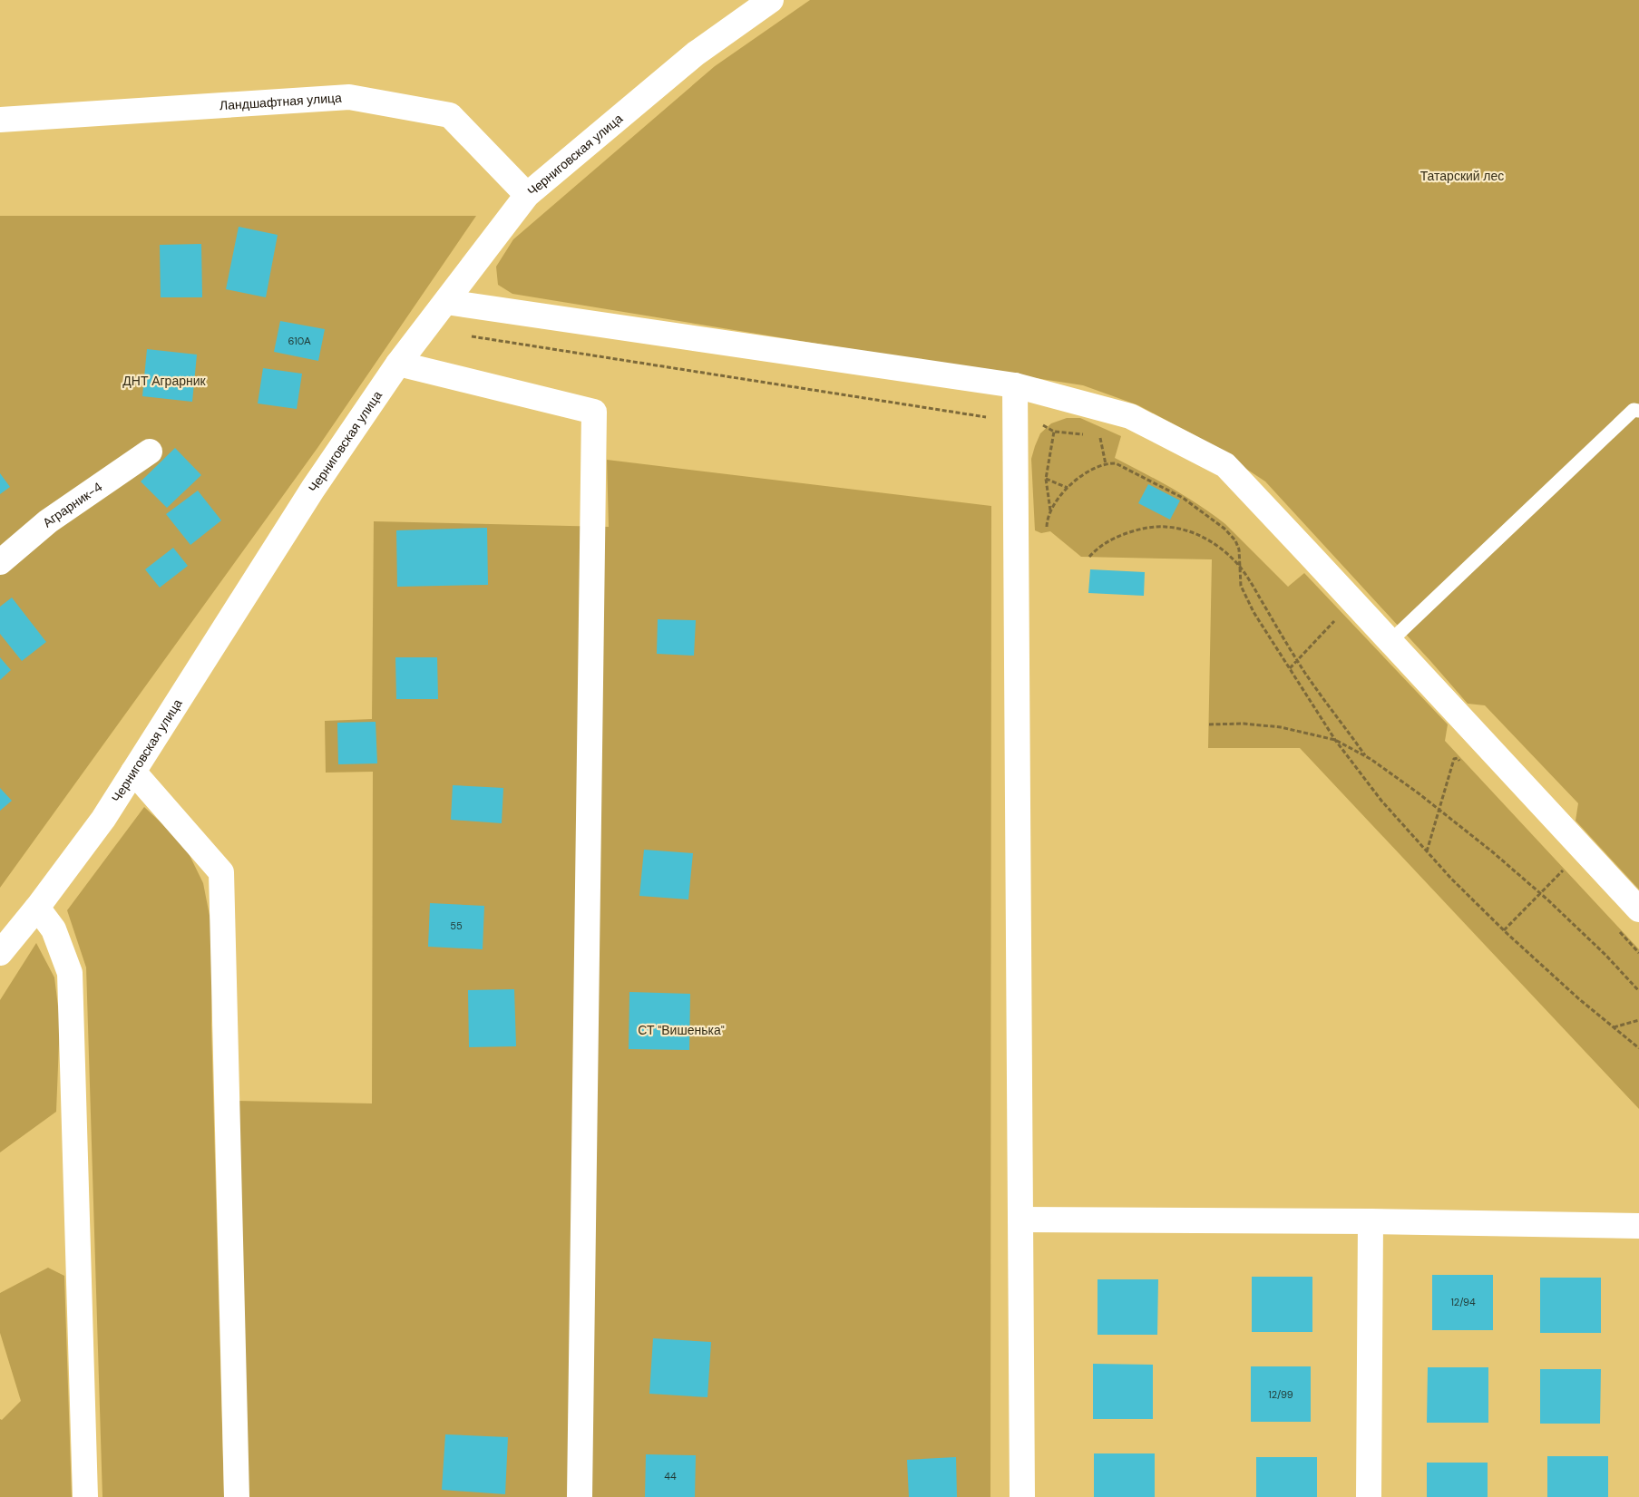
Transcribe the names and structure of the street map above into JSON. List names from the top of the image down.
{
  "streets": {
    "street": ["Ландшафтная улица", "Черниговская улица", "Аграрник-4"]
  },
  "crossings": [
    ["Ландшафтная улица", "Черниговская улица"]
  ],
  "parks": ["Татарский лес", "ДНТ Аграрник", "СТ \"Вишенька\""],
  "house_numbers": [
    "610А",
    "55",
    "12/94",
    "12/99",
    "44"
  ]
}
